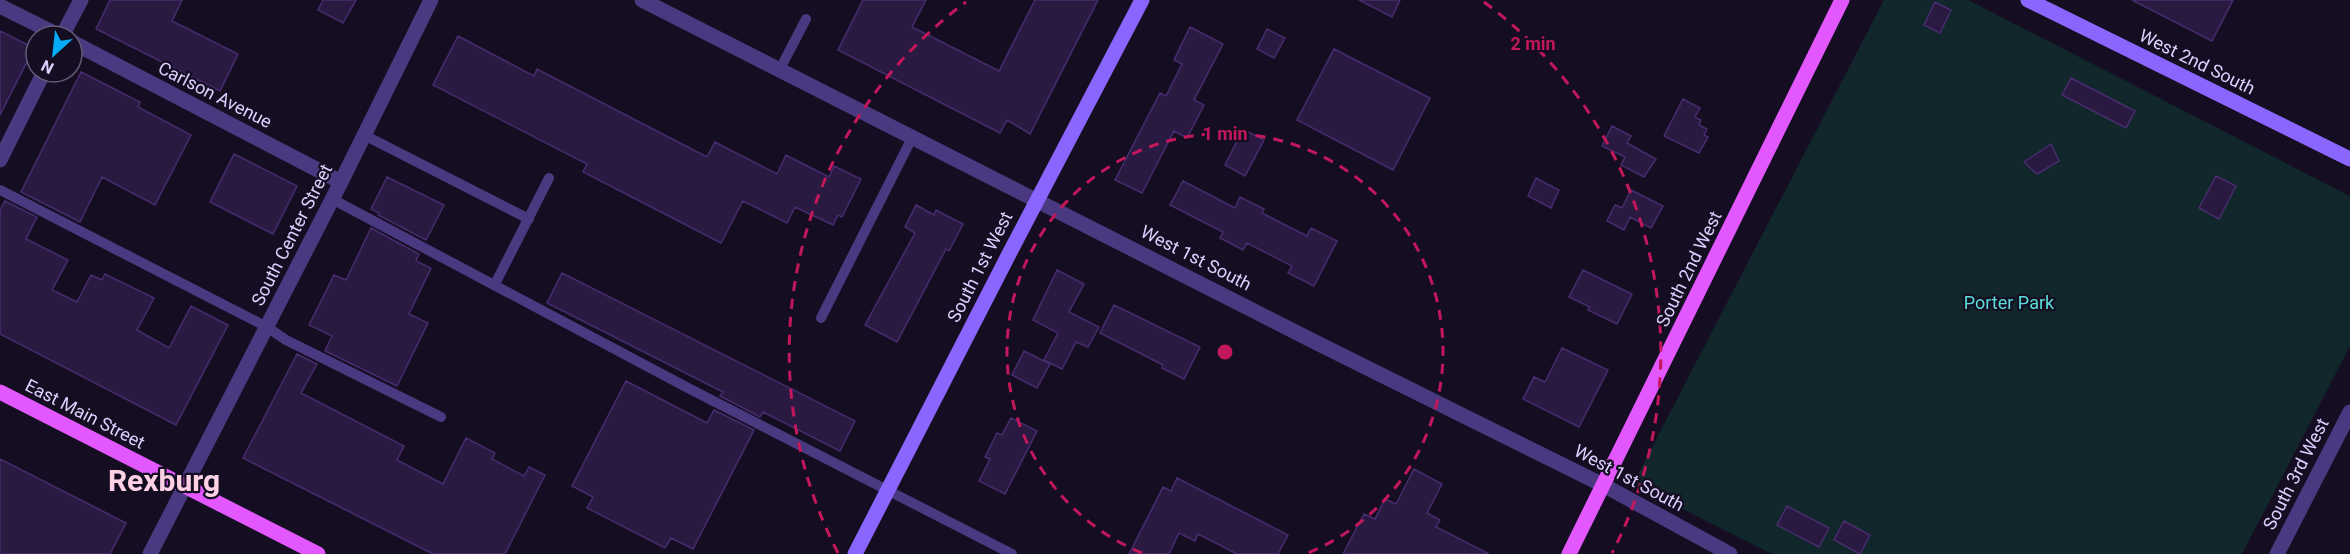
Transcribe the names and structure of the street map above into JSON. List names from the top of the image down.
{
  "streets": {
    "main road": ["South 2nd West", "East Main Street"],
    "street": [
      "West 2nd South",
      "Carlson Avenue",
      "South Center Street",
      "West 1st South",
      "South 1st West",
      "South 3rd West"
    ]
  },
  "crossings": [
    ["Carlson Avenue", "South Center Street"],
    ["South Center Street", "East Main Street"],
    ["West 1st South", "South 1st West"],
    ["West 1st South", "South 2nd West"]
  ],
  "districts": ["Rexburg"],
  "parks": ["Porter Park"],
  "north": "bottom left",
  "rings": ["2 min", "1 min"]
}
